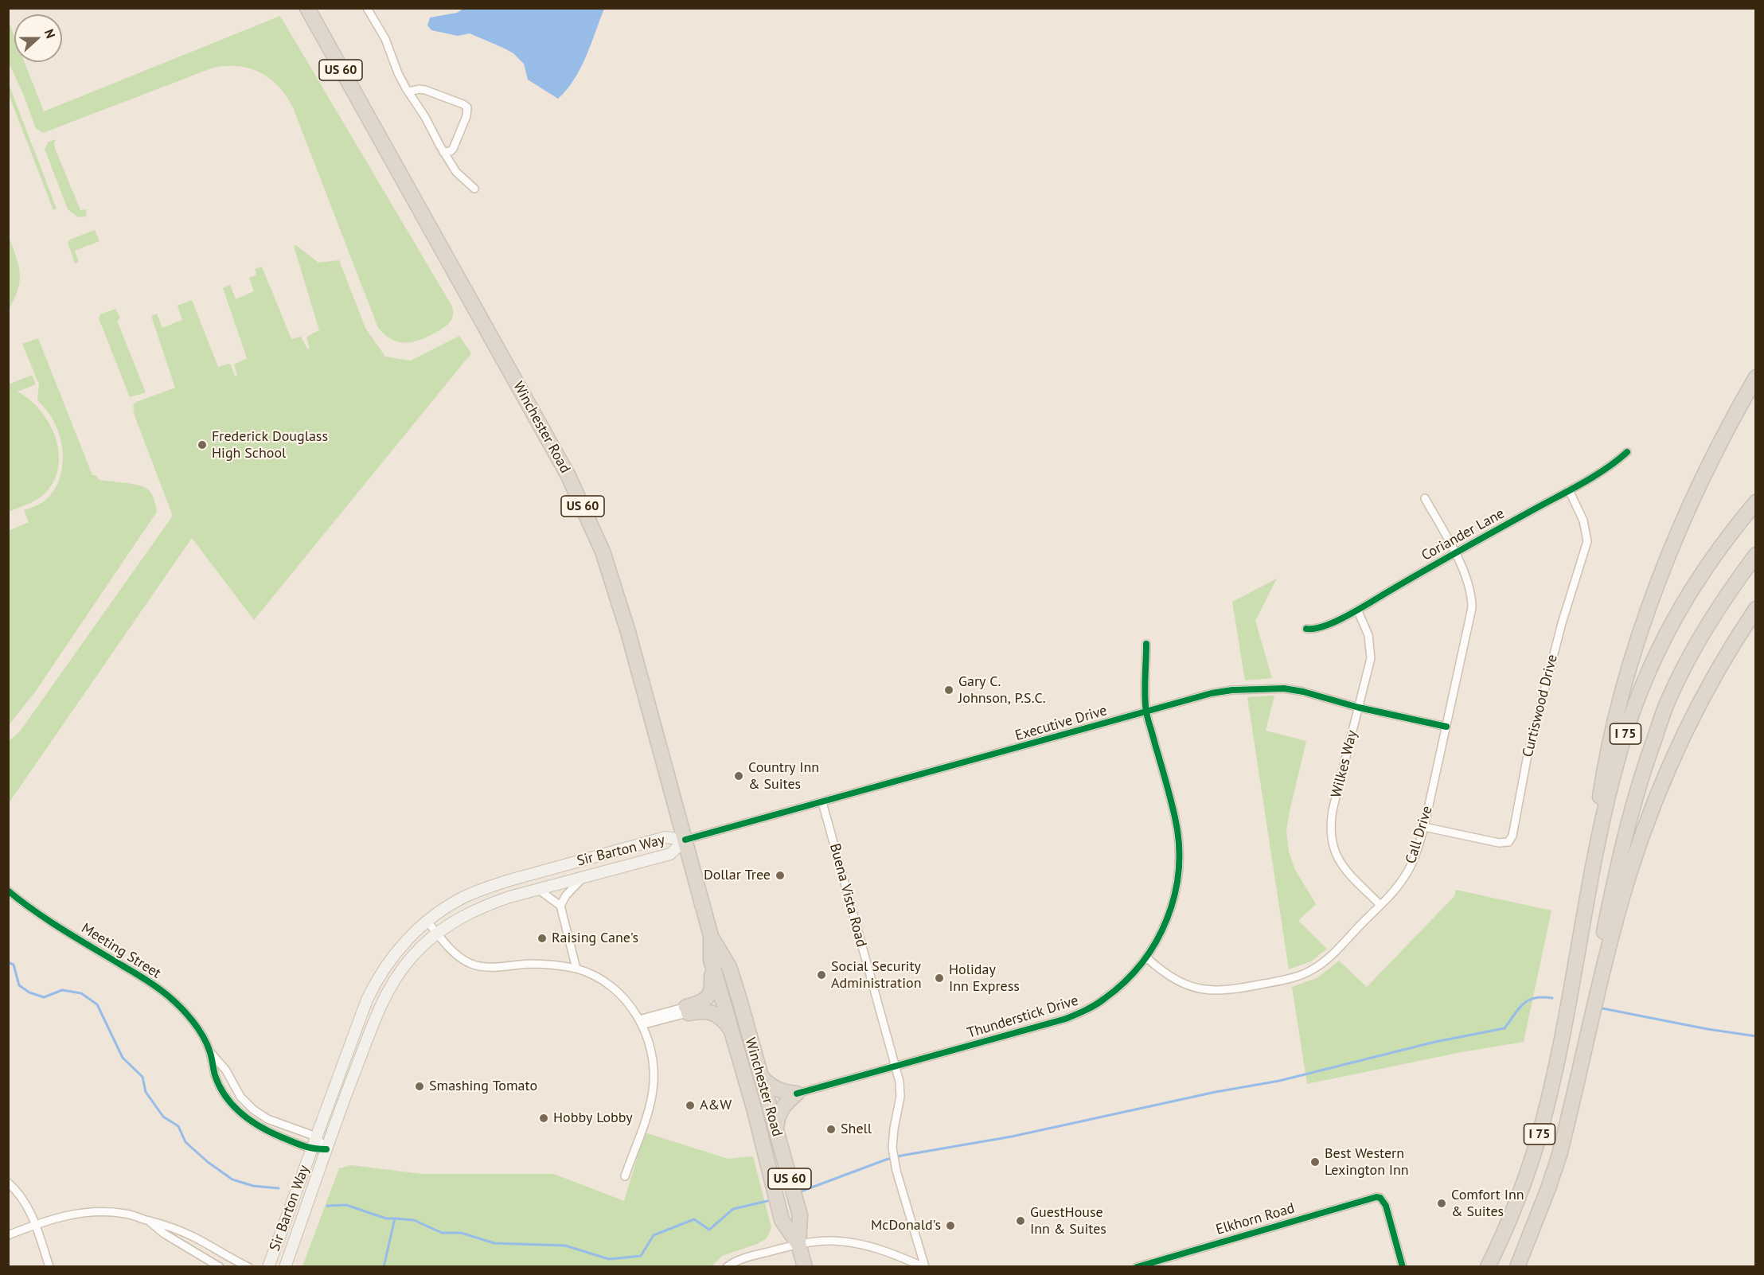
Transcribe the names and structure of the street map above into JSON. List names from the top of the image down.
{
  "streets": {
    "highway": ["US 60", "Winchester Road", "I 75"],
    "main road": ["Sir Barton Way"],
    "street": [
      "Coriander Lane",
      "Curtiswood Drive",
      "Executive Drive",
      "Wilkes Way",
      "Call Drive",
      "Buena Vista Road",
      "Meeting Street",
      "Thunderstick Drive",
      "Elkhorn Road"
    ]
  },
  "crossings": [
    ["Winchester Road", "Executive Drive"],
    ["Winchester Road", "Sir Barton Way"],
    ["Coriander Lane", "Curtiswood Drive"],
    ["Coriander Lane", "Wilkes Way"],
    ["Coriander Lane", "Call Drive"],
    ["Curtiswood Drive", "Call Drive"],
    ["Executive Drive", "Wilkes Way"],
    ["Executive Drive", "Call Drive"],
    ["Executive Drive", "Sir Barton Way"],
    ["Executive Drive", "Buena Vista Road"],
    ["Executive Drive", "Thunderstick Drive"],
    ["Wilkes Way", "Call Drive"],
    ["Call Drive", "Thunderstick Drive"],
    ["Sir Barton Way", "Meeting Street"],
    ["Buena Vista Road", "Thunderstick Drive"]
  ],
  "places": [
    "Frederick Douglass High School",
    "Gary C. Johnson, P.S.C.",
    "Country Inn & Suites",
    "Dollar Tree",
    "Raising Cane's",
    "Social Security Administration",
    "Holiday Inn Express",
    "Smashing Tomato",
    "A&W",
    "Hobby Lobby",
    "Shell",
    "Best Western Lexington Inn",
    "Comfort Inn & Suites",
    "GuestHouse Inn & Suites",
    "McDonald's"
  ],
  "north": "right"
}
